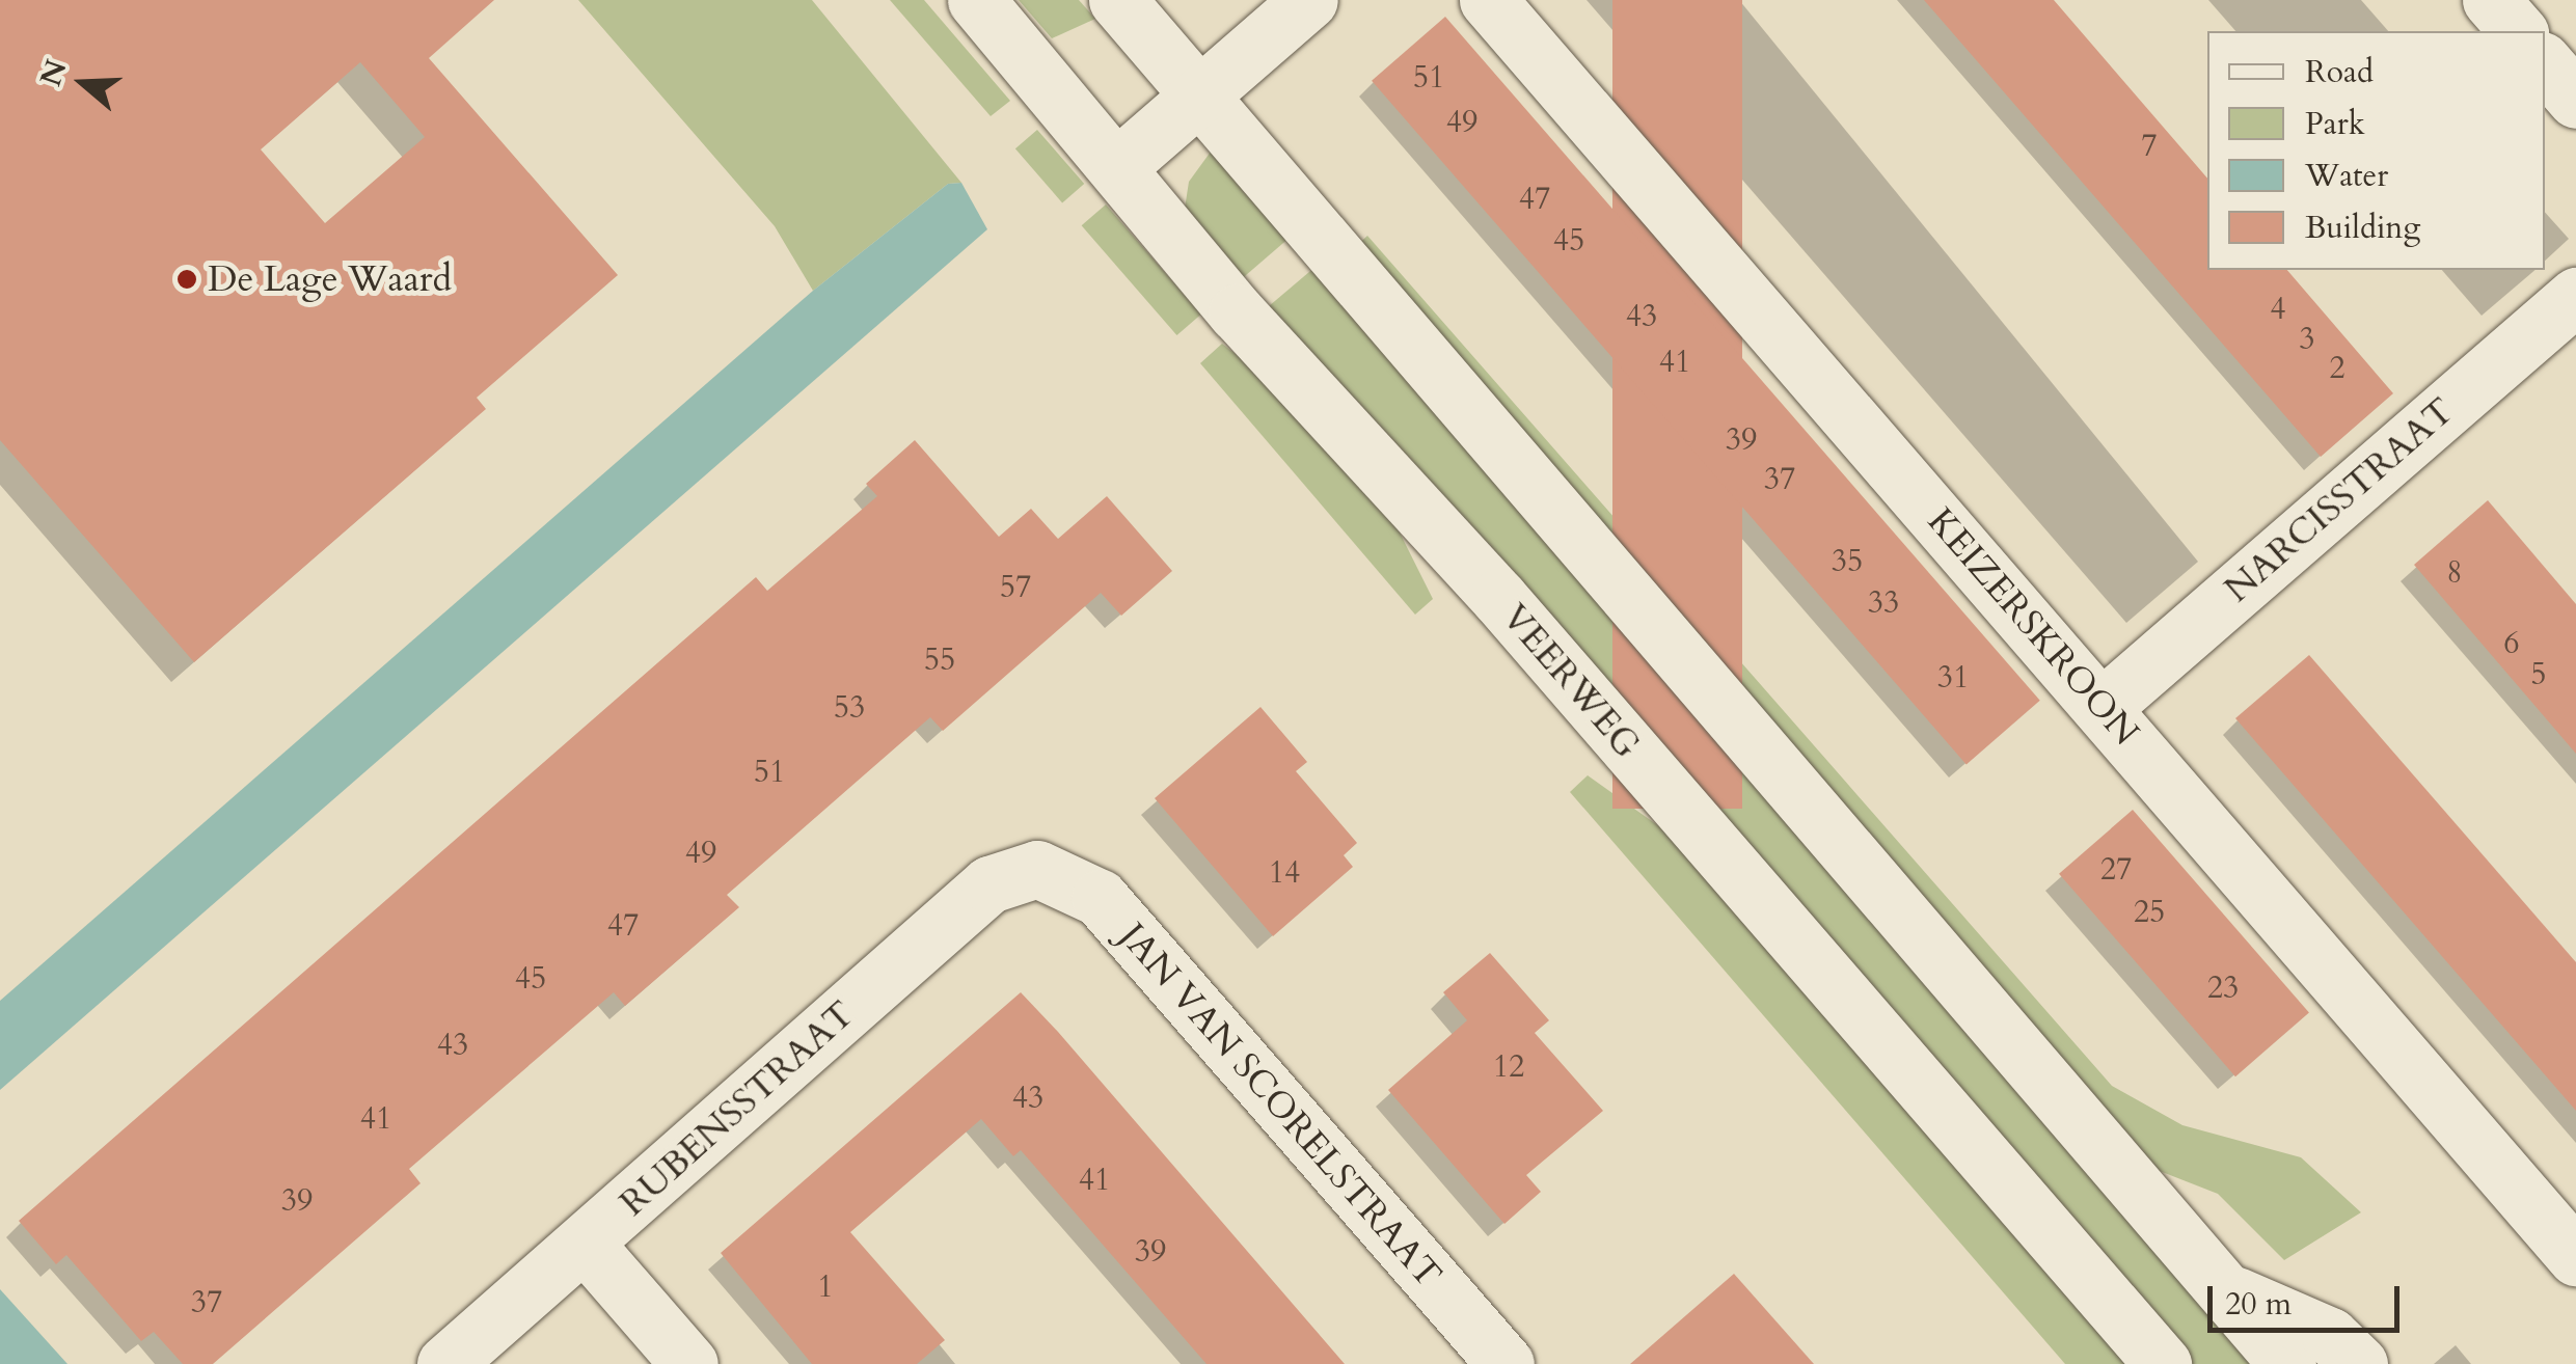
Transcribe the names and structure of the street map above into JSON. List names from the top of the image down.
{
  "streets": {
    "street": [
      "NARCISSTRAAT",
      "KEIZERSKROON",
      "VEERWEG",
      "JAN VAN SCORELSTRAAT",
      "RUBENSSTRAAT"
    ]
  },
  "crossings": [
    ["NARCISSTRAAT", "KEIZERSKROON"],
    ["JAN VAN SCORELSTRAAT", "RUBENSSTRAAT"]
  ],
  "places": ["De Lage Waard"],
  "house_numbers": [
    "51",
    "49",
    "7",
    "47",
    "45",
    "4",
    "43",
    "3",
    "41",
    "2",
    "39",
    "37",
    "35",
    "8",
    "57",
    "33",
    "6",
    "55",
    "5",
    "31",
    "53",
    "51",
    "49",
    "27",
    "14",
    "25",
    "47",
    "45",
    "23",
    "43",
    "12",
    "43",
    "41",
    "41",
    "39",
    "39",
    "1",
    "37"
  ],
  "legend": [
    "Road",
    "Park",
    "Water",
    "Building"
  ],
  "scale_bar": "20 m",
  "north": "left"
}
